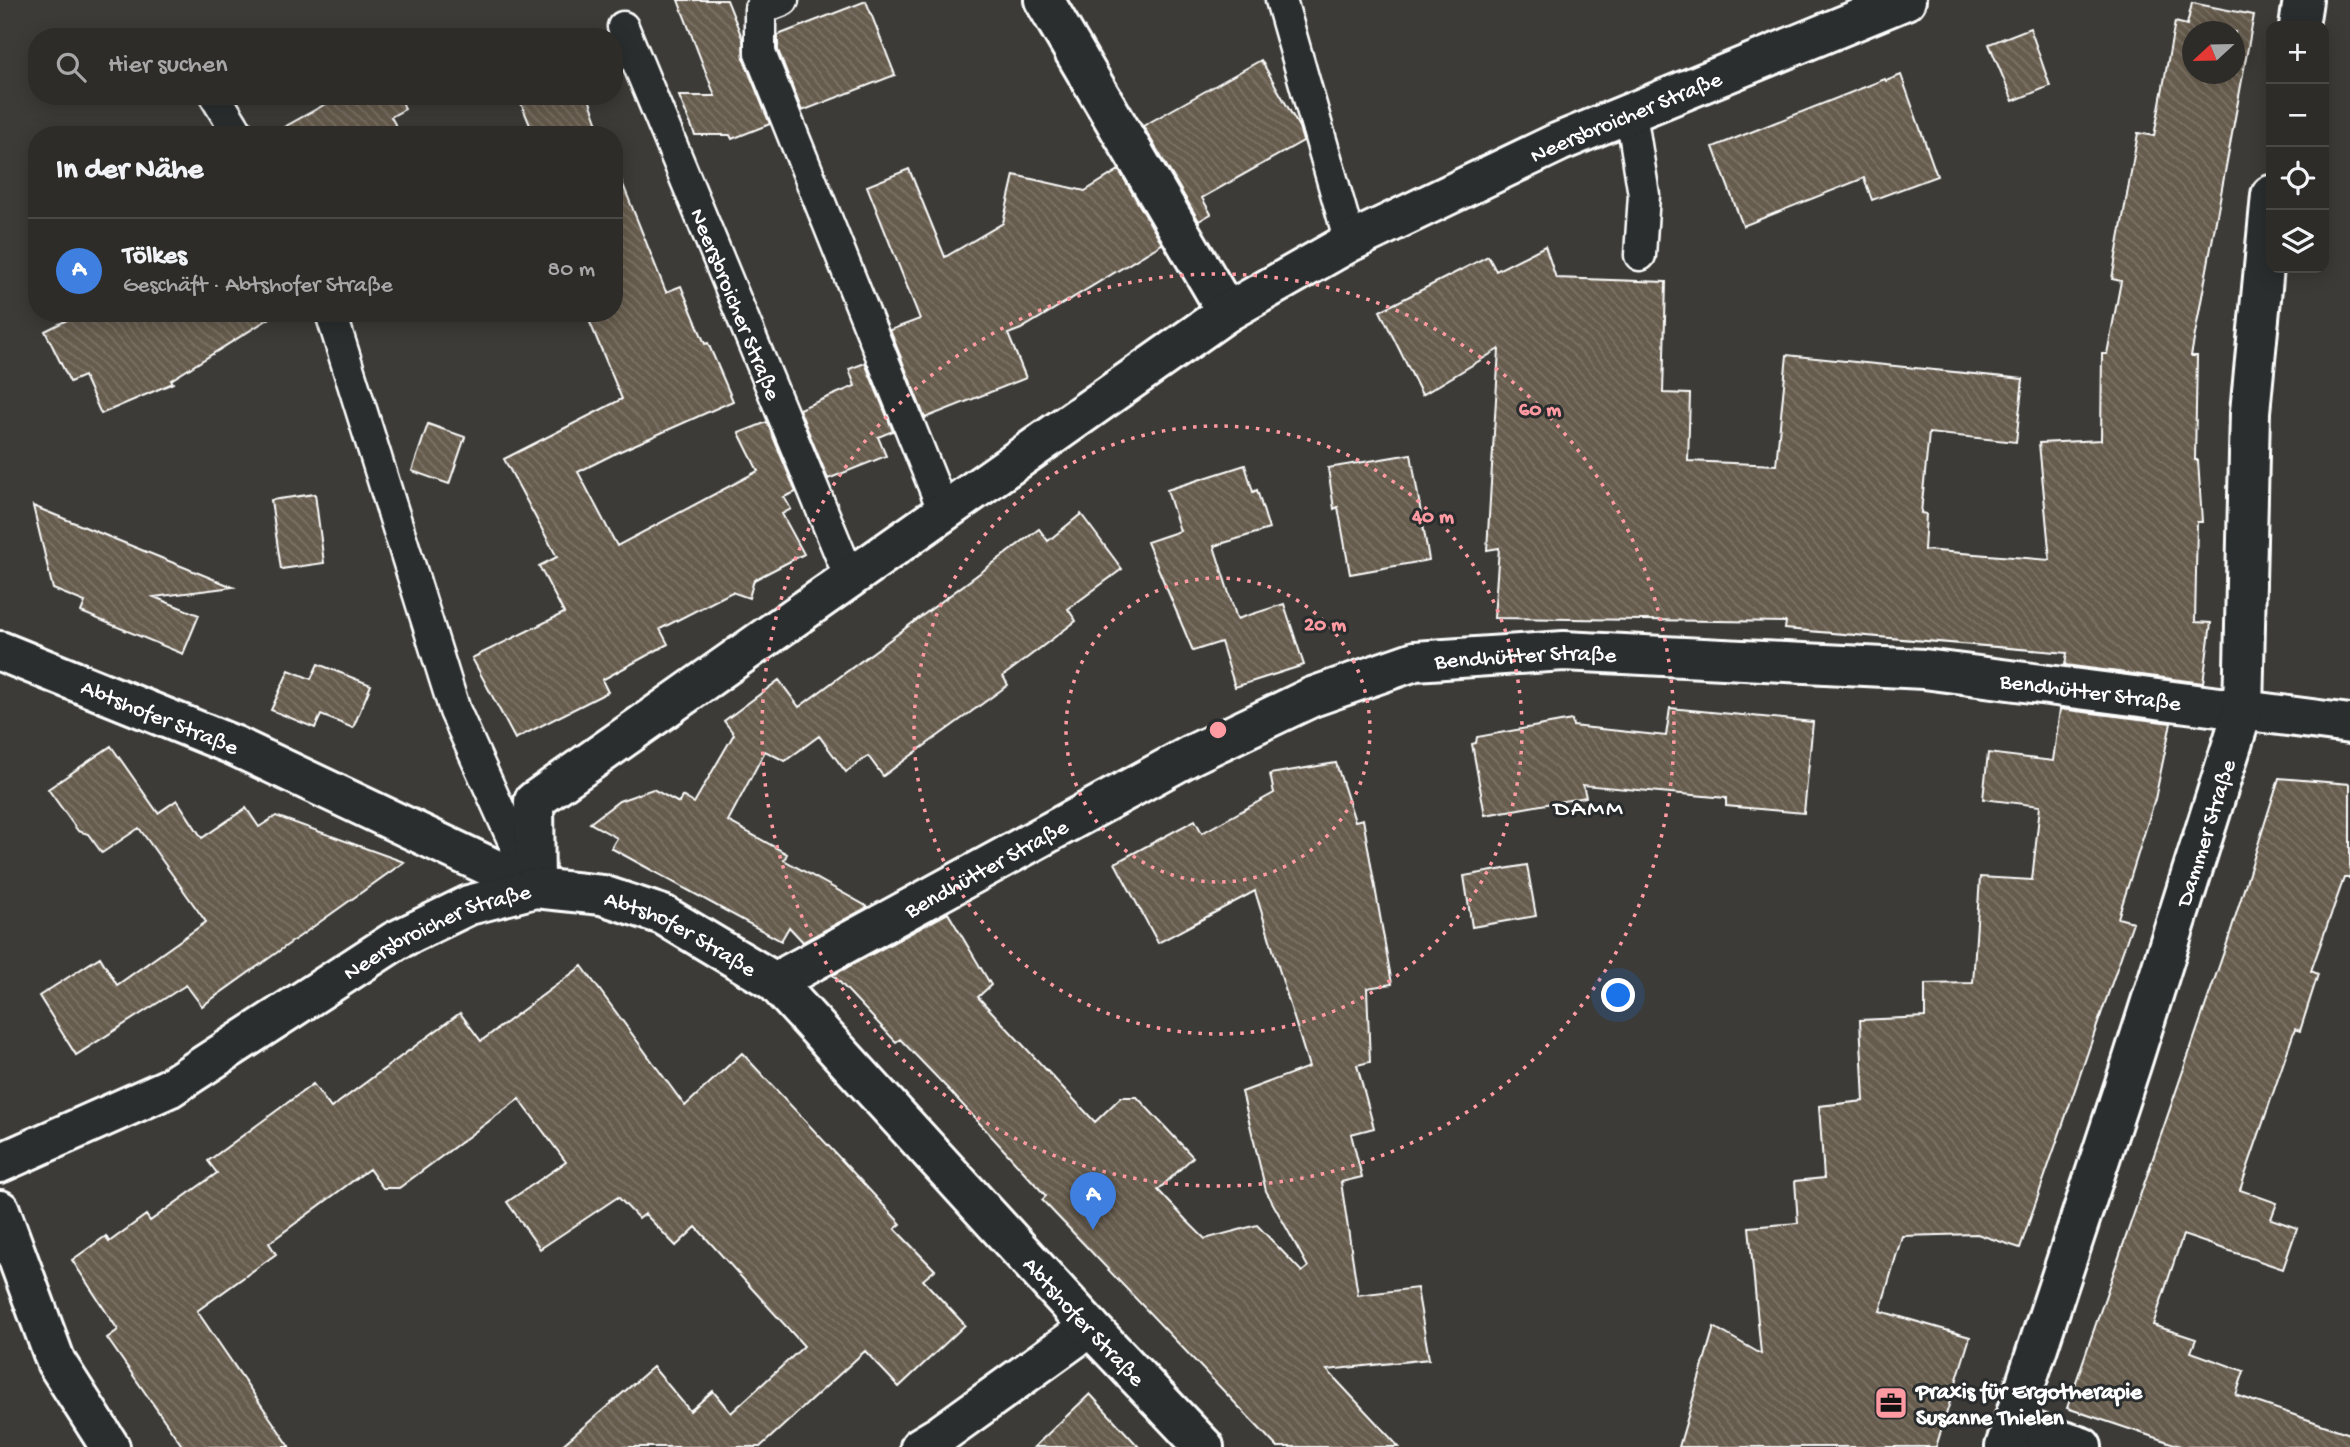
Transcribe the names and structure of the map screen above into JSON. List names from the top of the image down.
{
  "streets": {
    "street": [
      "Neersbroicher Straße",
      "Bendhütter Straße",
      "Abtshofer Straße",
      "Dammer Straße"
    ]
  },
  "crossings": [
    ["Neersbroicher Straße", "Abtshofer Straße"],
    ["Bendhütter Straße", "Abtshofer Straße"],
    ["Bendhütter Straße", "Dammer Straße"]
  ],
  "districts": ["DAMM"],
  "places": {
    "office": ["Praxis für Ergotherapie Susanne Thielen"]
  },
  "north": "left",
  "page": {
    "map_buttons": ["+", "−"],
    "search": "Hier suchen",
    "heading": "In der Nähe",
    "list": [
      {
        "mark": "A",
        "name": "Tölkes",
        "note": "Geschäft · Abtshofer Straße",
        "value": "80 m"
      }
    ],
    "pins": "A"
  },
  "rings": ["60 m", "40 m", "20 m"]
}
